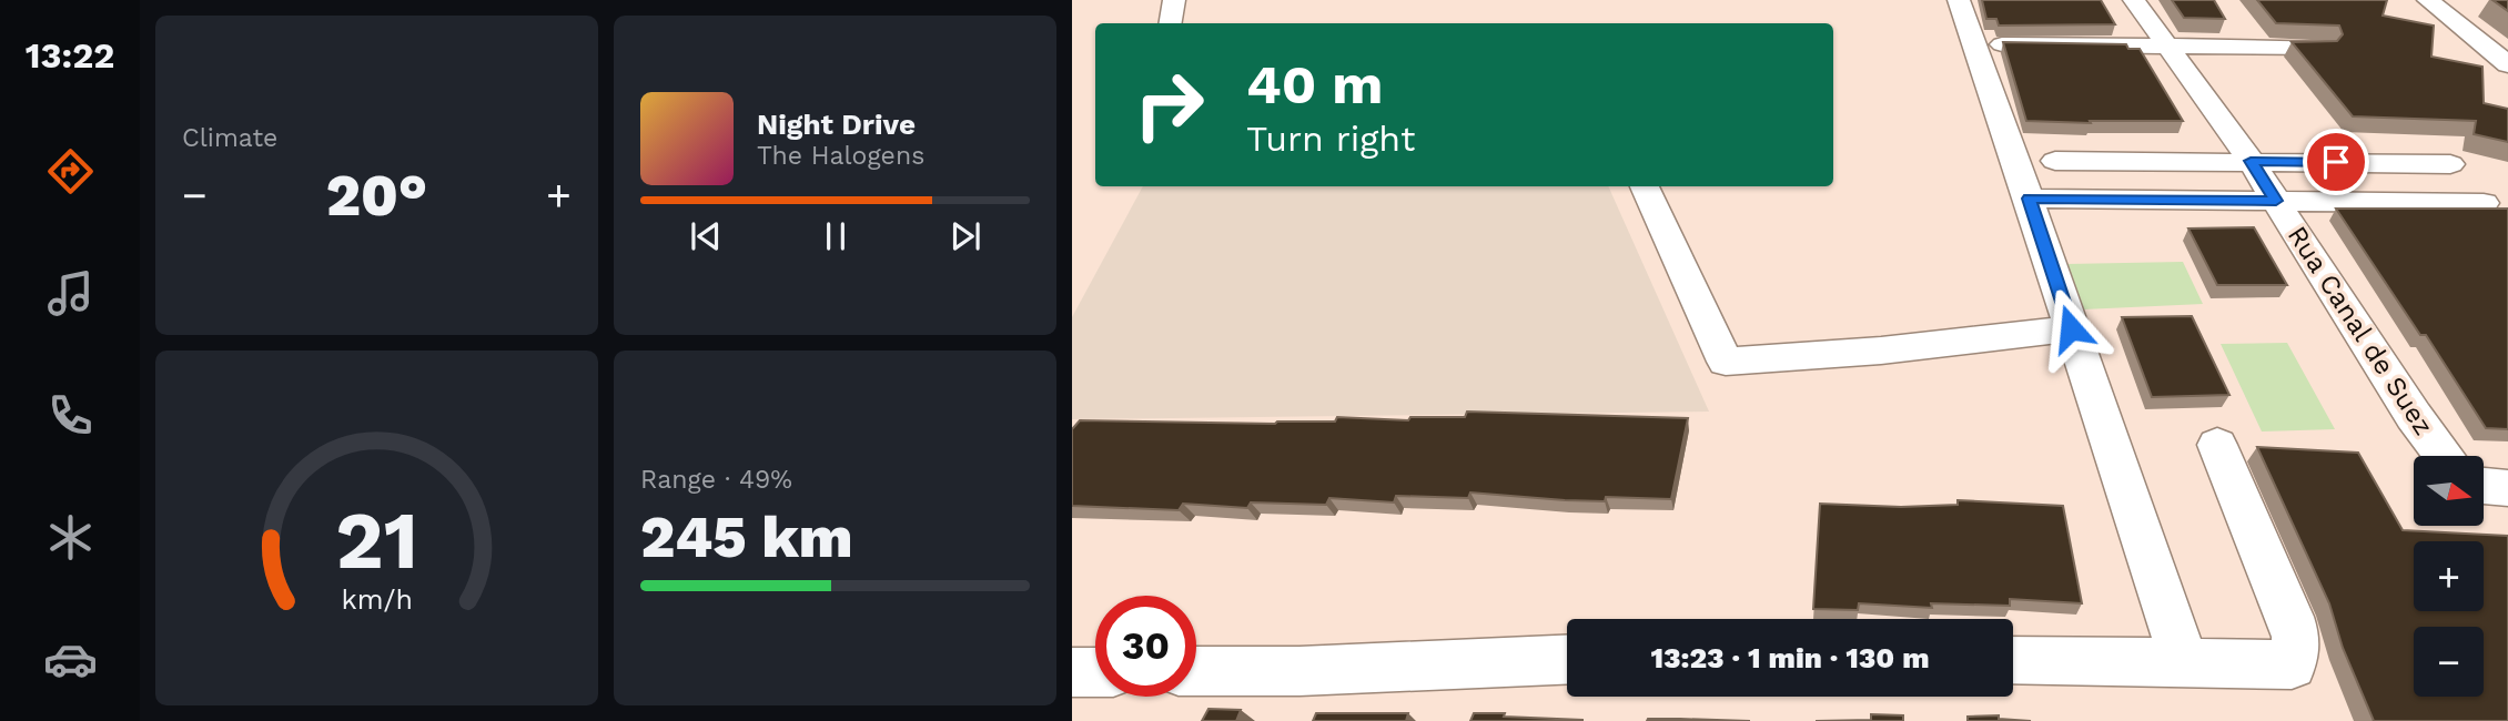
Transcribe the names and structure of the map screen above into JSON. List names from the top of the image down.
{
  "streets": {
    "street": ["Rua Canal de Suez"]
  },
  "north": "right",
  "page": {
    "tabs": "13:22",
    "tile": [
      "Climate",
      ["Range · 49%", "245 km"]
    ],
    "turn": ["40 m", "Turn right"],
    "song": ["Night Drive", "The Halogens"],
    "heat": ["−", "20°", "+"],
    "map_buttons": ["+", "−"],
    "limit": "30",
    "trip": "13:23 · 1 min · 130 m",
    "gauge": ["21", "km/h"]
  }
}
